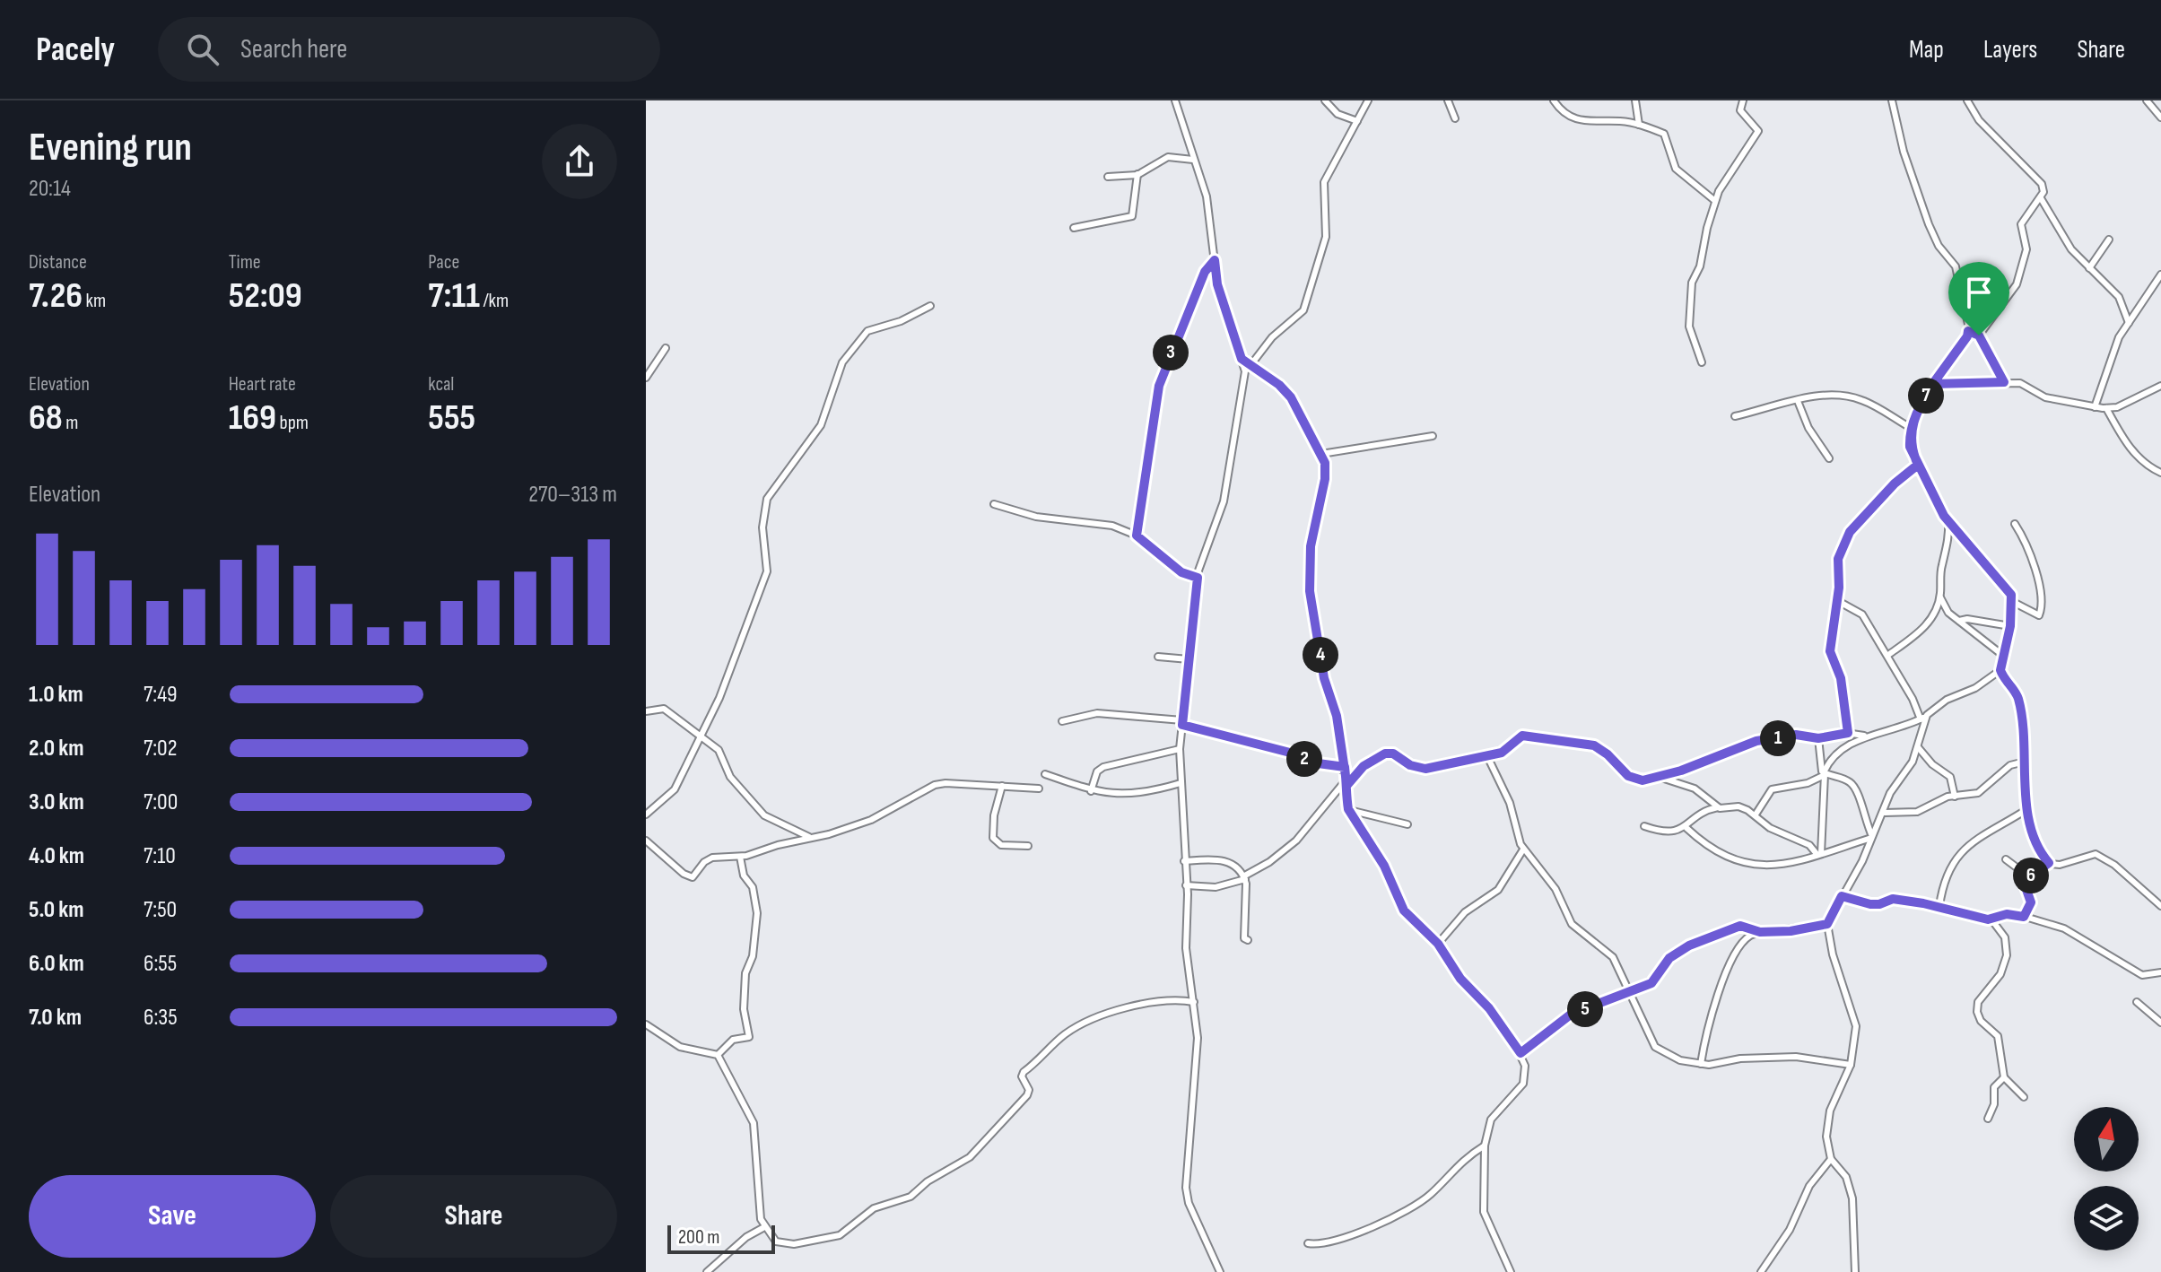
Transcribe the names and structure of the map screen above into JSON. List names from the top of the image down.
{
  "scale_bar": "200 m",
  "north": "top",
  "page": {
    "header": "Pacely",
    "search": "Search here",
    "nav": ["Map", "Layers", "Share"],
    "heading": ["Evening run", "20:14"],
    "stats": [
      ["Distance", "7.26 km"],
      ["Time", "52:09"],
      ["Pace", "7:11 /km"],
      ["Elevation", "68 m"],
      ["Heart rate", "169 bpm"],
      ["kcal", "555"]
    ],
    "pins": [
      "3",
      "7",
      "4",
      "1",
      "2",
      "6",
      "5"
    ],
    "chart": ["Elevation", "270–313 m"],
    "list": [
      {
        "name": "1.0 km",
        "note": "7:49"
      },
      {
        "name": "2.0 km",
        "note": "7:02"
      },
      {
        "name": "3.0 km",
        "note": "7:00"
      },
      {
        "name": "4.0 km",
        "note": "7:10"
      },
      {
        "name": "5.0 km",
        "note": "7:50"
      },
      {
        "name": "6.0 km",
        "note": "6:55"
      },
      {
        "name": "7.0 km",
        "note": "6:35"
      }
    ],
    "buttons": ["Save", "Share"],
    "scale": "200 m"
  }
}
